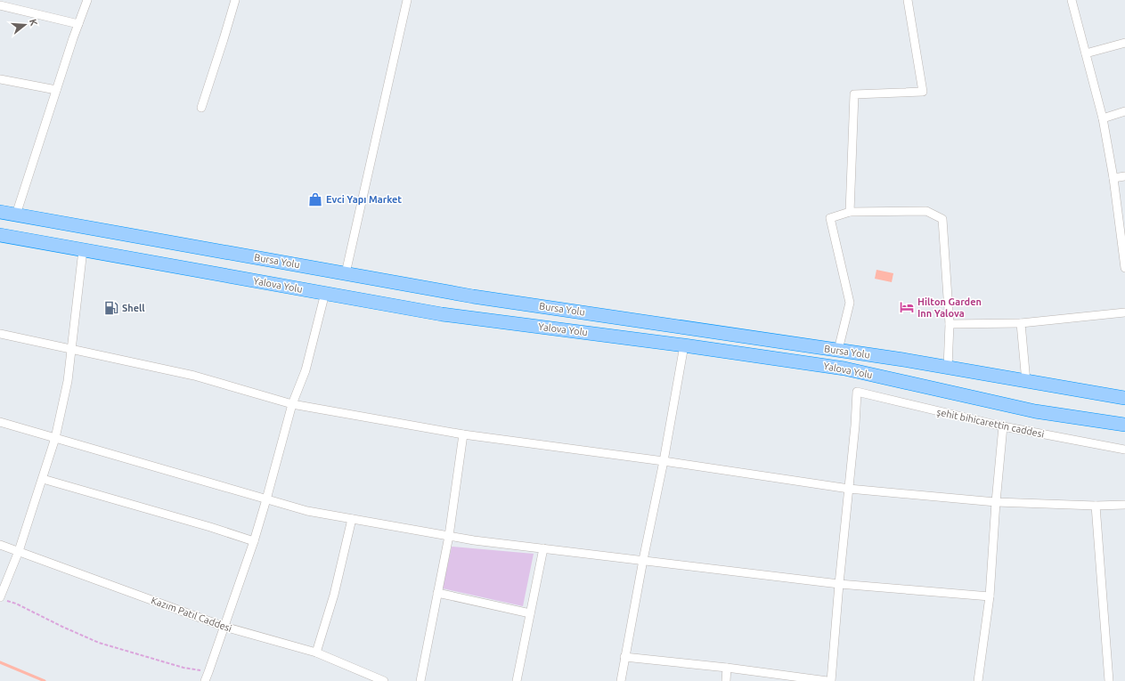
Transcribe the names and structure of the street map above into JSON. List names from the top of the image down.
{
  "streets": {
    "highway": ["Bursa Yolu", "Yalova Yolu"],
    "street": ["şehit bihicarettin caddesi", "Kazım Patıl Caddesi"]
  },
  "places": {
    "shop": ["Evci Yapı Market"],
    "hotel": ["Hilton Garden Inn Yalova"],
    "fuel station": ["Shell"]
  },
  "north": "right"
}
